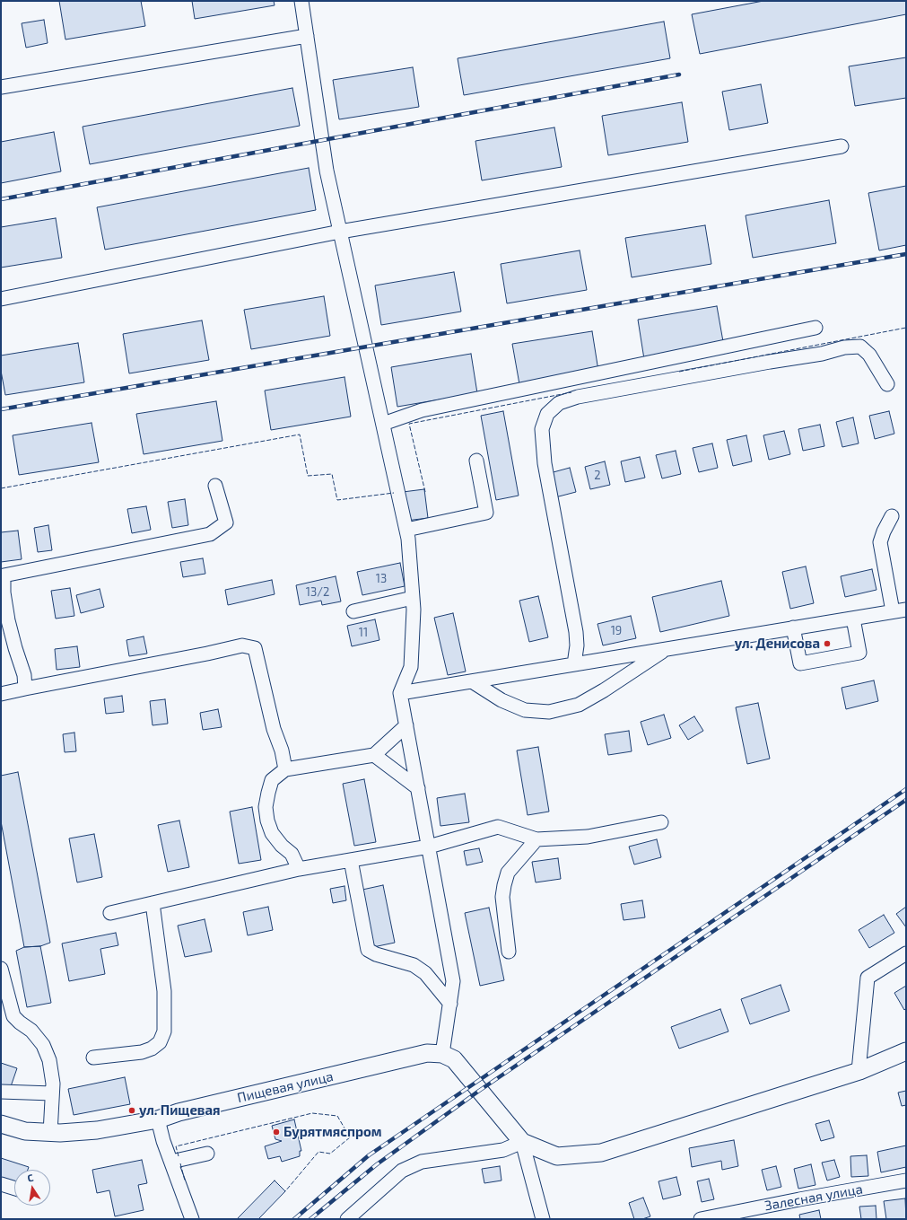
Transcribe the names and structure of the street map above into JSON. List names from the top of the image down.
{
  "streets": {
    "main road": ["Пищевая улица"],
    "street": ["Залесная улица"]
  },
  "places": ["ул. Денисова", "ул. Пищевая", "Бурятмяспром"],
  "house_numbers": [
    "2",
    "13",
    "13/2",
    "19",
    "11"
  ],
  "north": "top"
}
